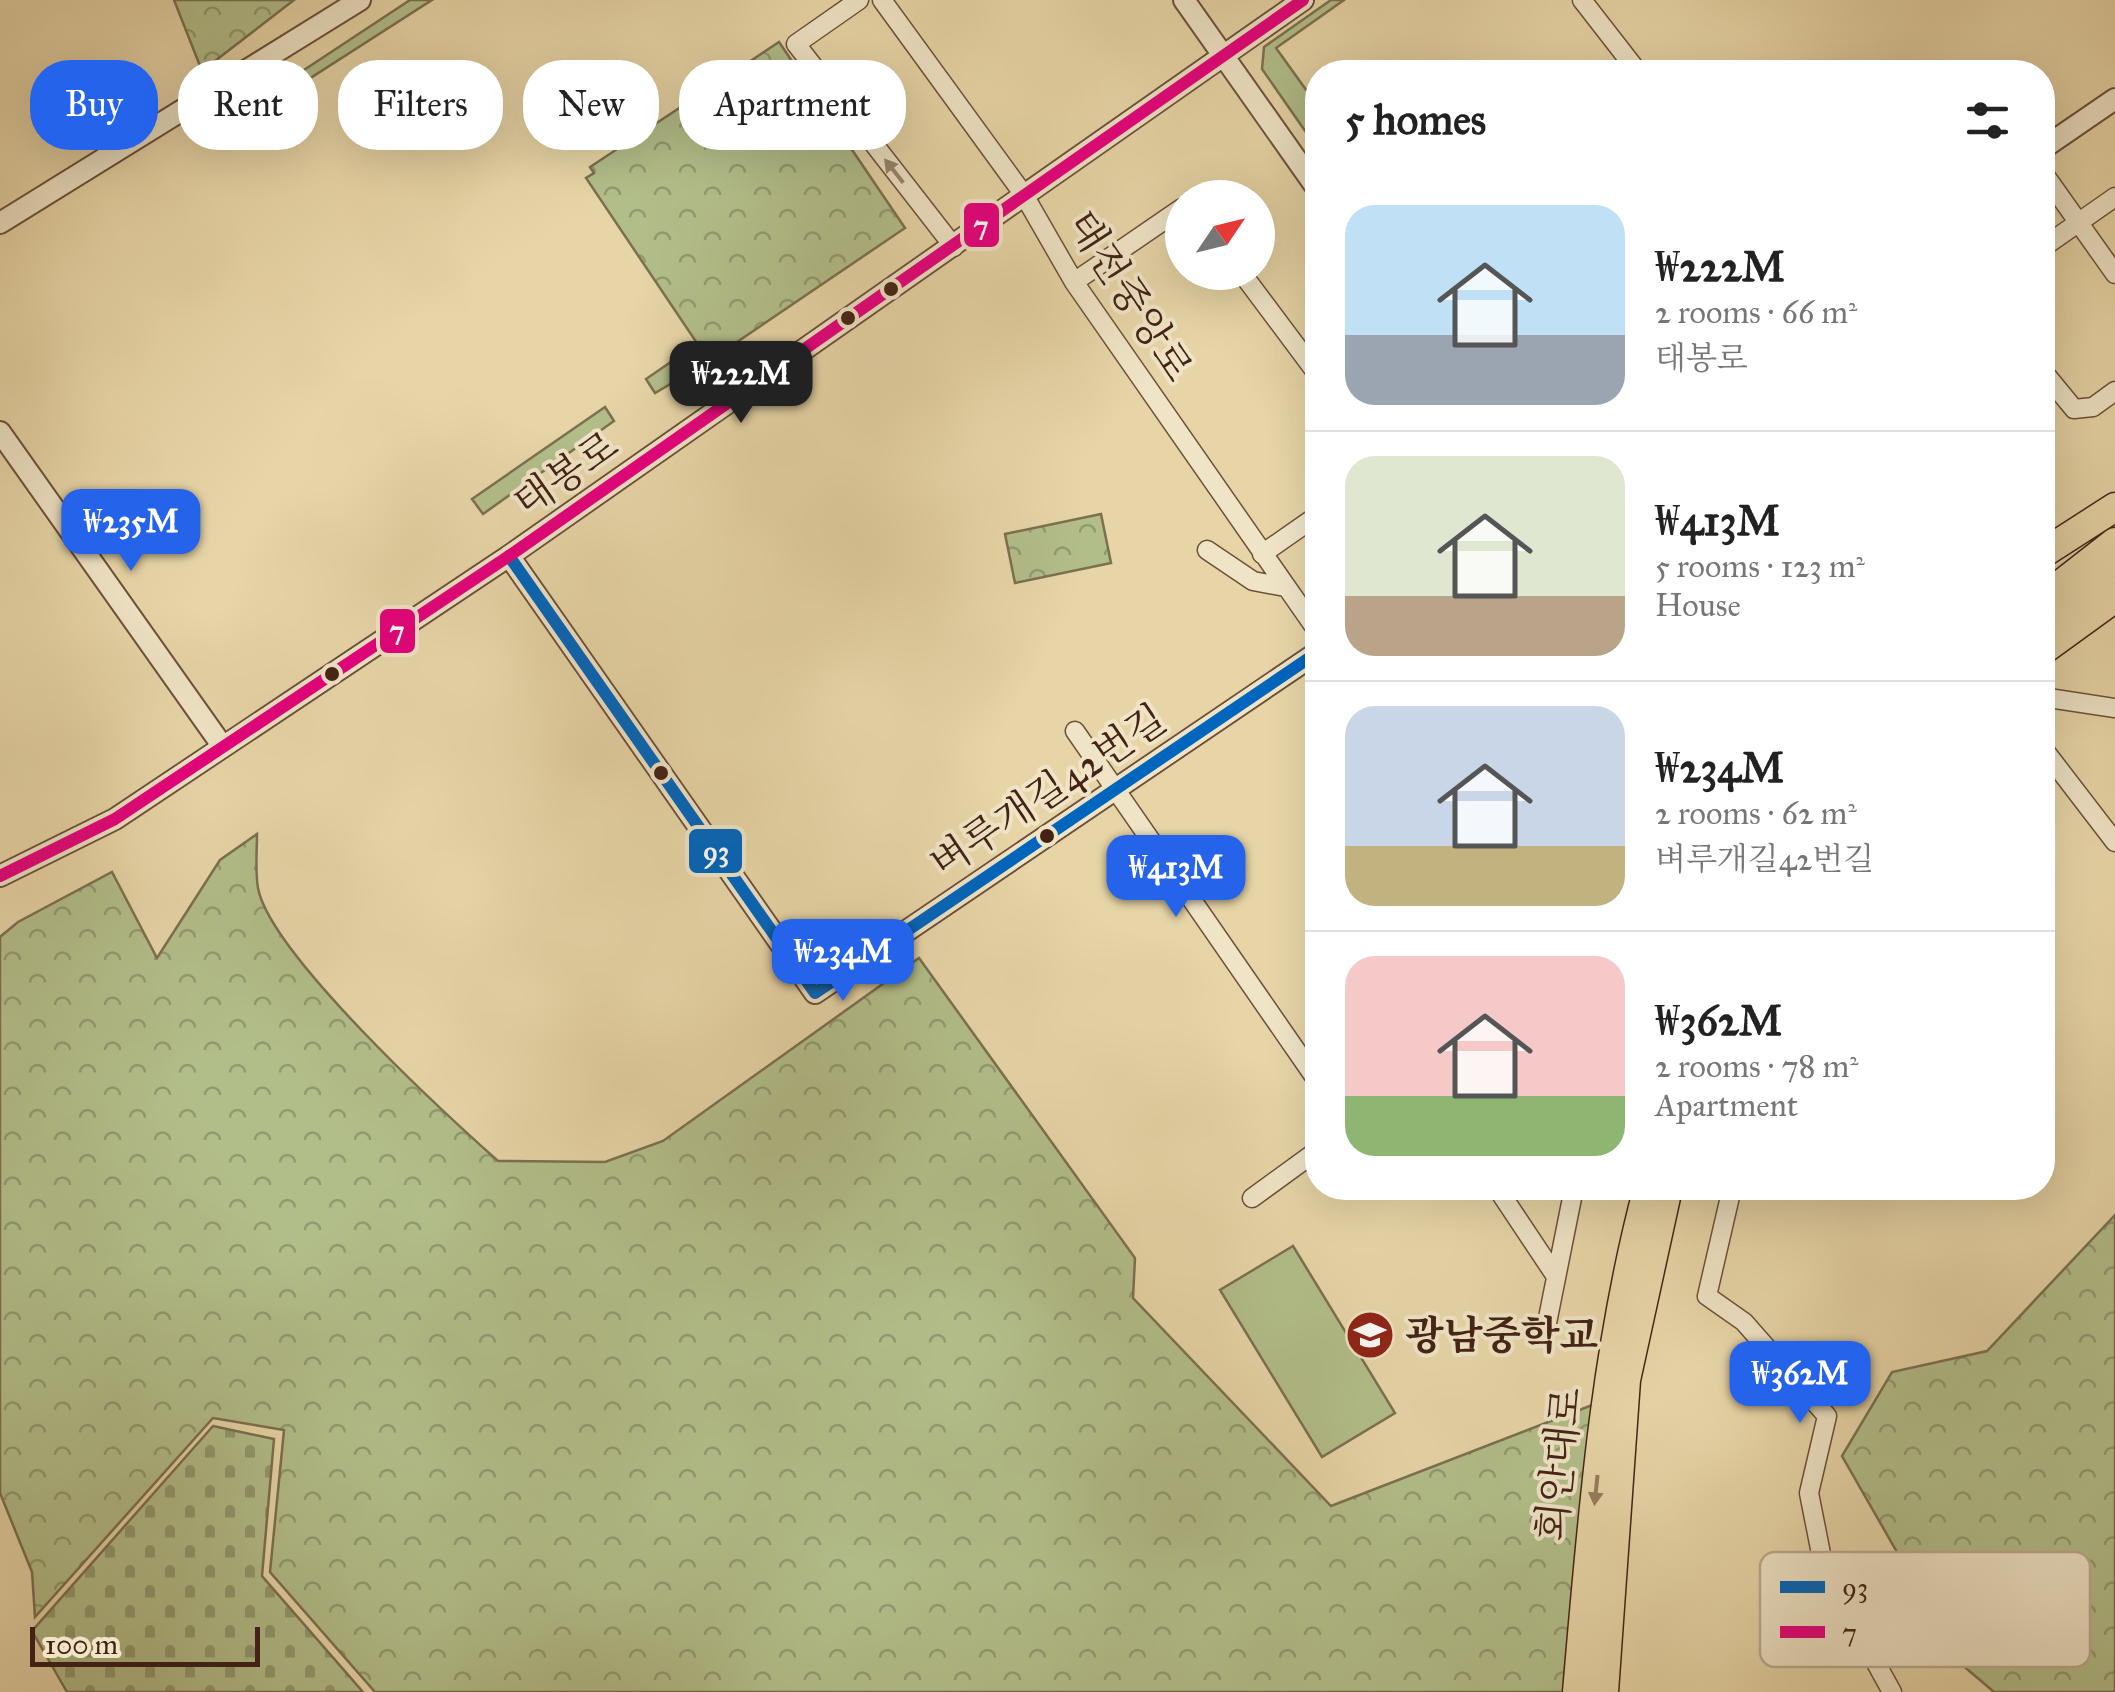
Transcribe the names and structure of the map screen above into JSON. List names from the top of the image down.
{
  "streets": {
    "highway": ["회안대로"],
    "street": ["태전중앙로", "태봉로", "벼루개길42번길"]
  },
  "crossings": [
    ["태전중앙로", "태봉로"],
    ["태봉로", "벼루개길42번길"]
  ],
  "places": {
    "school or university": ["광남중학교"]
  },
  "lines": ["transit line 7", "transit line 93"],
  "legend": ["93", "7"],
  "scale_bar": "100 m",
  "north": "top right",
  "page": {
    "chip": [
      "Buy",
      "Rent",
      "Filters",
      "New",
      "Apartment"
    ],
    "heading": "5 homes",
    "list": [
      {
        "name": "₩222M",
        "note": "2 rooms · 66 m² · 태봉로"
      },
      {
        "name": "₩413M",
        "note": "5 rooms · 123 m² · House"
      },
      {
        "name": "₩234M",
        "note": "2 rooms · 62 m² · 벼루개길42번길"
      },
      {
        "name": "₩362M",
        "note": "2 rooms · 78 m² · Apartment"
      }
    ],
    "price": [
      "₩222M",
      "₩235M",
      "₩413M",
      "₩234M",
      "₩362M"
    ],
    "scale": "100 m"
  }
}
